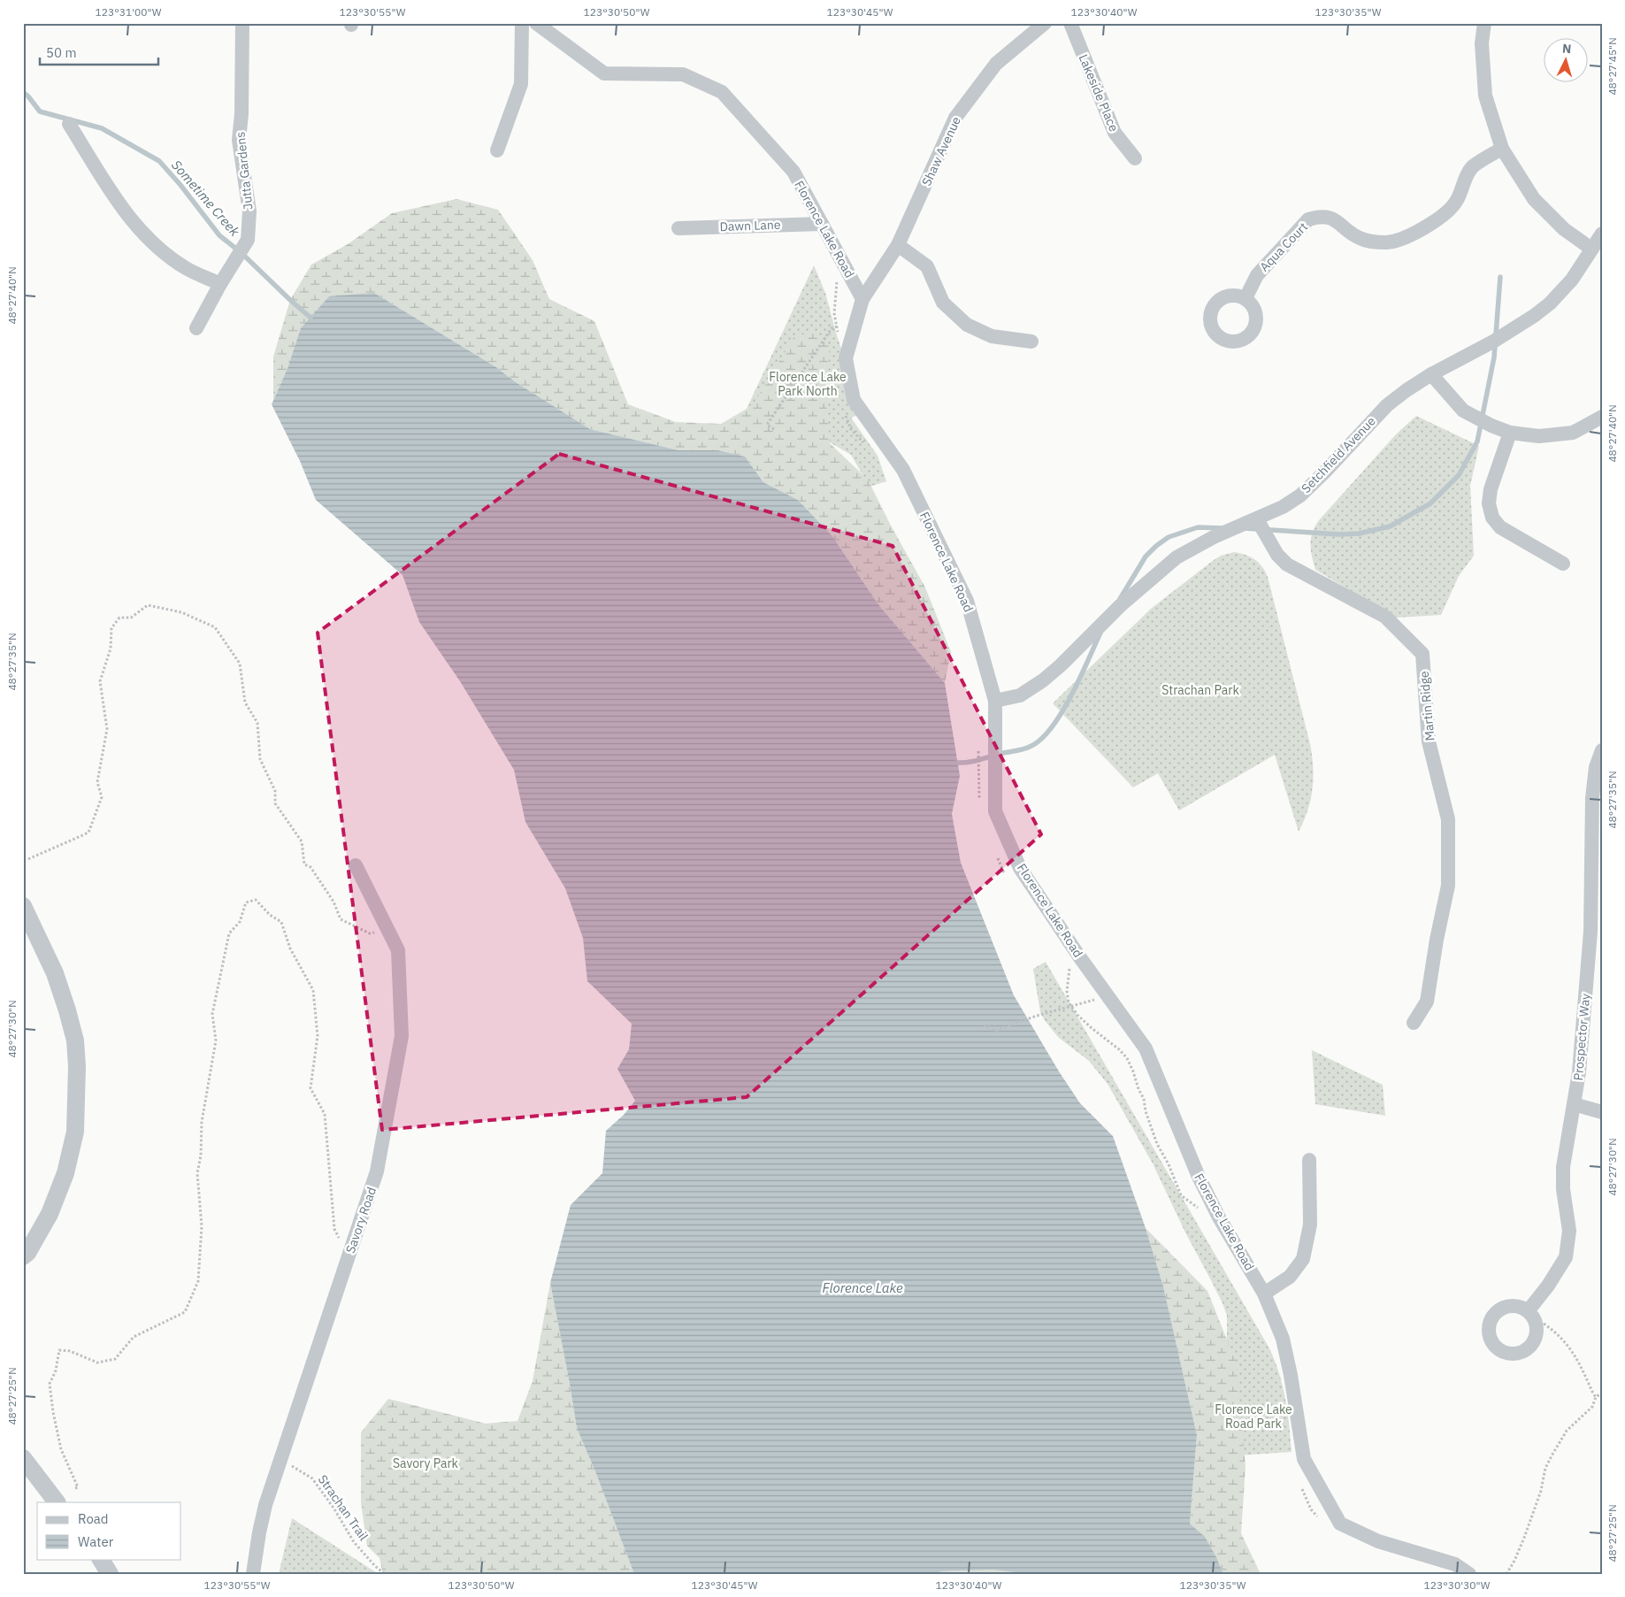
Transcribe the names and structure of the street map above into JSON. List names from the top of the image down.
{
  "streets": {
    "street": [
      "Lakeside Place",
      "Shaw Avenue",
      "Jutta Gardens",
      "Dawn Lane",
      "Florence Lake Road",
      "Aqua Court",
      "Setchfield Avenue",
      "Martin Ridge",
      "Prospector Way",
      "Savory Road"
    ],
    "path": ["Strachan Trail"]
  },
  "crossings": [
    ["Shaw Avenue", "Florence Lake Road"],
    ["Dawn Lane", "Florence Lake Road"],
    ["Florence Lake Road", "Setchfield Avenue"],
    ["Setchfield Avenue", "Martin Ridge"],
    ["Savory Road", "Strachan Trail"]
  ],
  "water": ["Sometime Creek", "Florence Lake"],
  "parks": [
    "Florence Lake Park North",
    "Strachan Park",
    "Florence Lake Road Park",
    "Savory Park"
  ],
  "legend": ["Road", "Water"],
  "scale_bar": "50 m",
  "north": "top",
  "coordinates": [
    "123°31'00\"W",
    "123°30'55\"W",
    "123°30'50\"W",
    "123°30'45\"W",
    "123°30'40\"W",
    "123°30'35\"W",
    "48°27'45\"N",
    "48°27'40\"N",
    "48°27'35\"N",
    "48°27'30\"N",
    "48°27'25\"N",
    "123°30'30\"W"
  ]
}
